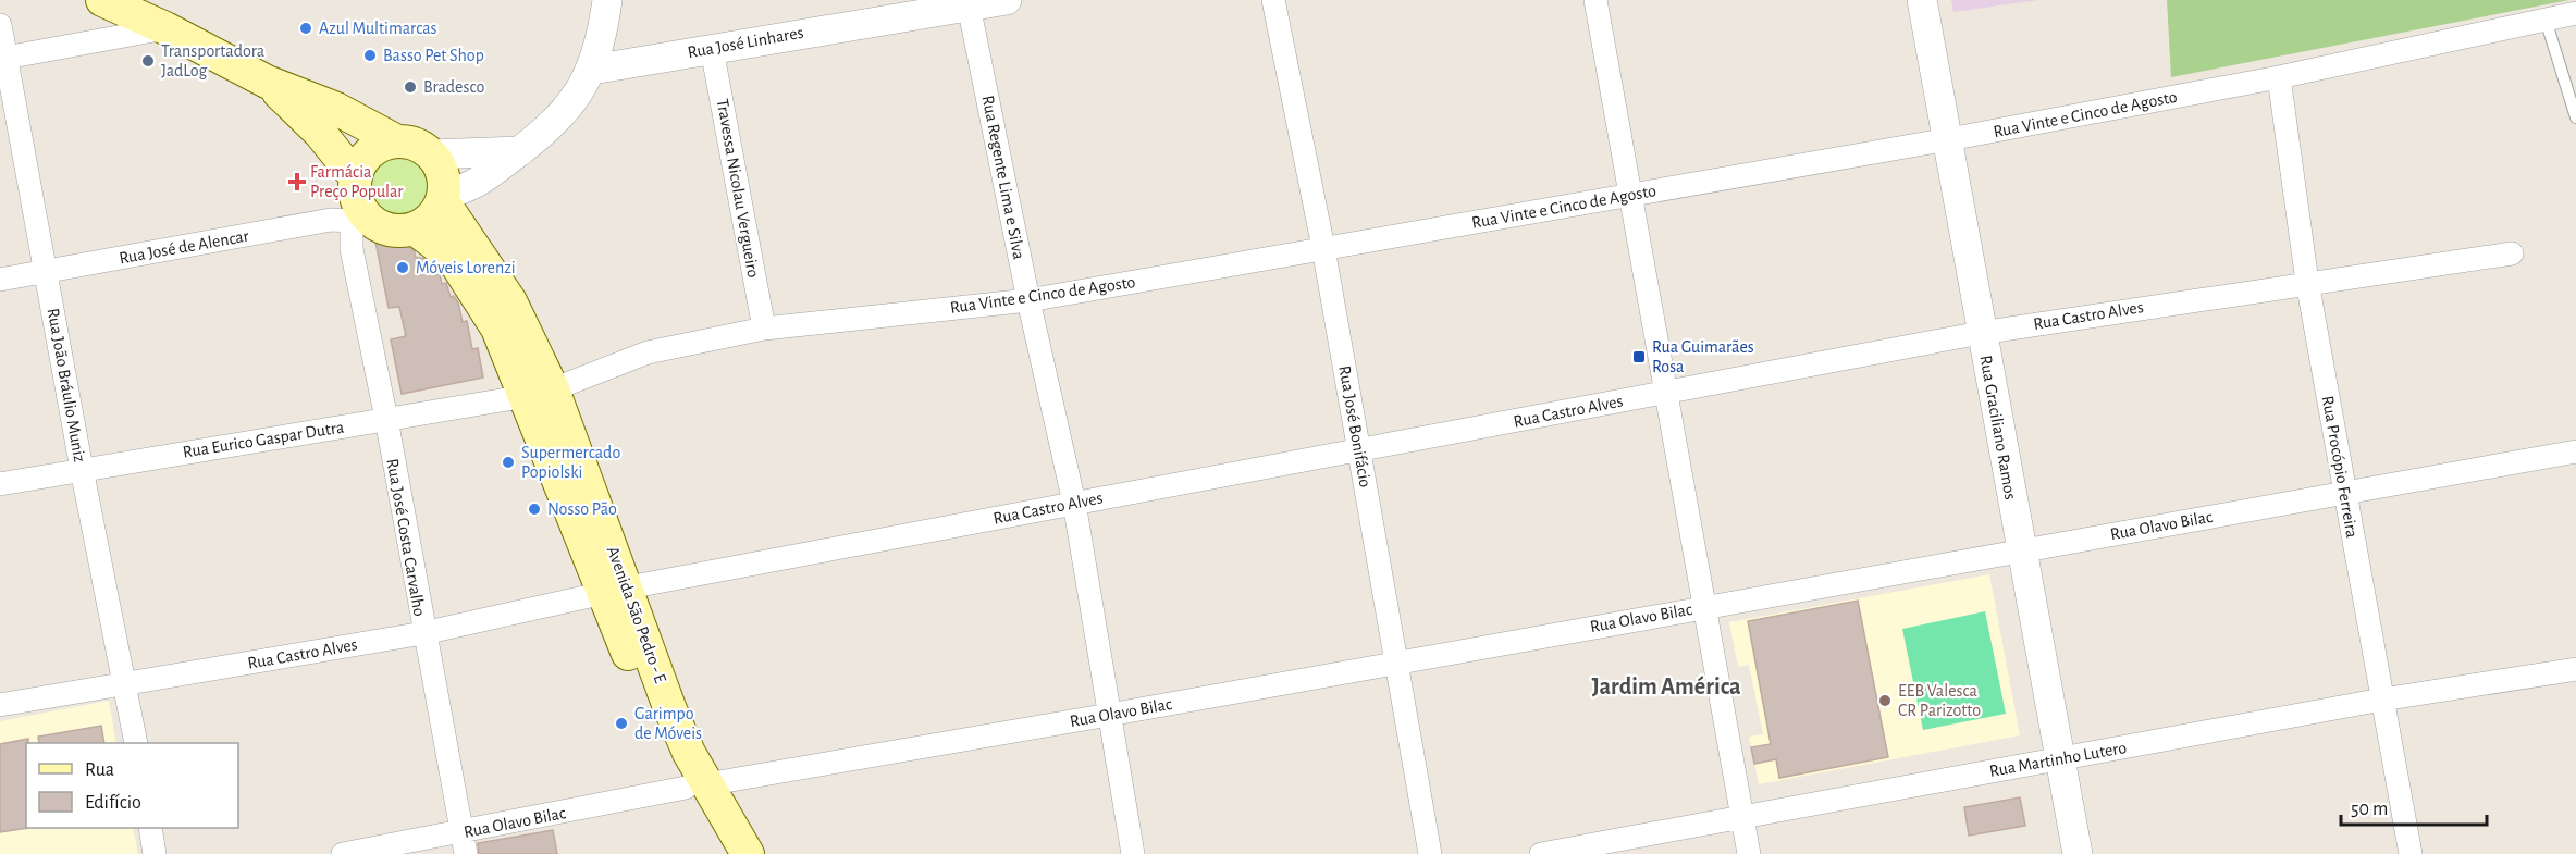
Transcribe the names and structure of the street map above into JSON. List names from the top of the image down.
{
  "streets": {
    "main road": ["Avenida São Pedro - E"],
    "street": [
      "Rua José Linhares",
      "Rua Vinte e Cinco de Agosto",
      "Rua Regente Lima e Silva",
      "Travessa Nicolau Vergueiro",
      "Rua José de Alencar",
      "Rua Castro Alves",
      "Rua João Bráulio Muniz",
      "Rua José Bonifácio",
      "Rua Graciliano Ramos",
      "Rua Eurico Gaspar Dutra",
      "Rua Procópio Ferreira",
      "Rua Olavo Bilac",
      "Rua José Costa Carvalho",
      "Rua Martinho Lutero"
    ]
  },
  "crossings": [
    ["Rua José Linhares", "Rua Regente Lima e Silva"],
    ["Rua José Linhares", "Travessa Nicolau Vergueiro"],
    ["Rua Vinte e Cinco de Agosto", "Rua Regente Lima e Silva"],
    ["Rua Vinte e Cinco de Agosto", "Travessa Nicolau Vergueiro"],
    ["Rua Vinte e Cinco de Agosto", "Rua José Bonifácio"],
    ["Rua Vinte e Cinco de Agosto", "Rua Graciliano Ramos"],
    ["Rua Vinte e Cinco de Agosto", "Rua Eurico Gaspar Dutra"],
    ["Rua Vinte e Cinco de Agosto", "Rua Procópio Ferreira"],
    ["Rua Vinte e Cinco de Agosto", "Avenida São Pedro - E"],
    ["Rua Regente Lima e Silva", "Rua Castro Alves"],
    ["Rua Regente Lima e Silva", "Rua Olavo Bilac"],
    ["Rua José de Alencar", "Rua João Bráulio Muniz"],
    ["Rua José de Alencar", "Rua José Costa Carvalho"],
    ["Rua José de Alencar", "Avenida São Pedro - E"],
    ["Rua Castro Alves", "Rua João Bráulio Muniz"],
    ["Rua Castro Alves", "Rua José Bonifácio"],
    ["Rua Castro Alves", "Rua Graciliano Ramos"],
    ["Rua Castro Alves", "Rua Procópio Ferreira"],
    ["Rua Castro Alves", "Rua José Costa Carvalho"],
    ["Rua Castro Alves", "Avenida São Pedro - E"],
    ["Rua João Bráulio Muniz", "Rua Eurico Gaspar Dutra"],
    ["Rua José Bonifácio", "Rua Olavo Bilac"],
    ["Rua Graciliano Ramos", "Rua Olavo Bilac"],
    ["Rua Graciliano Ramos", "Rua Martinho Lutero"],
    ["Rua Eurico Gaspar Dutra", "Rua José Costa Carvalho"],
    ["Rua Eurico Gaspar Dutra", "Avenida São Pedro - E"],
    ["Rua Procópio Ferreira", "Rua Olavo Bilac"],
    ["Rua Procópio Ferreira", "Rua Martinho Lutero"],
    ["Rua Olavo Bilac", "Rua José Costa Carvalho"],
    ["Rua Olavo Bilac", "Avenida São Pedro - E"],
    ["Rua José Costa Carvalho", "Avenida São Pedro - E"]
  ],
  "districts": ["Jardim América"],
  "places": {
    "other": [
      "Azul Multimarcas",
      "Basso Pet Shop",
      "Transportadora JadLog",
      "Bradesco",
      "Móveis Lorenzi",
      "Supermercado Popiolski",
      "Nosso Pão",
      "EEB Valesca CR Parizotto",
      "Garimpo de Móveis"
    ],
    "health": ["Farmácia Preço Popular"],
    "transit": ["Rua Guimarães Rosa"]
  },
  "legend": ["Rua", "Edifício"],
  "scale_bar": "50 m"
}
